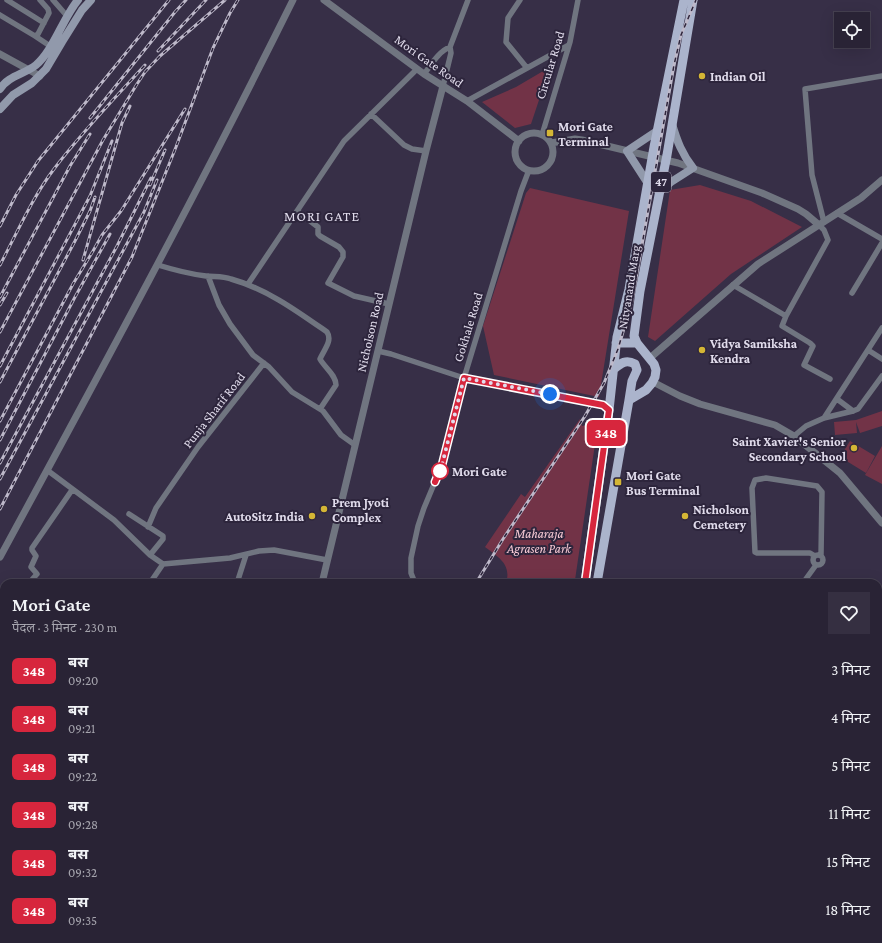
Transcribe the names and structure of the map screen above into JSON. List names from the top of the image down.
{
  "streets": {
    "main road": ["47", "Nityanand Marg"],
    "street": [
      "Mori Gate Road",
      "Circular Road",
      "Gokhale Road",
      "Nicholson Road",
      "Punja Sharif Road"
    ]
  },
  "crossings": [
    ["Mori Gate Road", "Circular Road"],
    ["Mori Gate Road", "Gokhale Road"],
    ["Mori Gate Road", "Nicholson Road"],
    ["Circular Road", "Gokhale Road"]
  ],
  "districts": ["MORI GATE"],
  "parks": ["Maharaja Agrasen Park"],
  "places": {
    "other": [
      "Indian Oil",
      "Vidya Samiksha Kendra",
      "Saint Xavier's Senior Secondary School",
      "Mori Gate",
      "Prem Jyoti Complex",
      "AutoSitz India",
      "Nicholson Cemetery"
    ],
    "transit": ["Mori Gate Terminal", "Mori Gate Bus Terminal"]
  },
  "lines": ["bus line 348"],
  "page": {
    "on_map": "348",
    "heading": ["Mori Gate", "पैदल · 3 मिनट · 230 m"],
    "list": [
      {
        "mark": "348",
        "name": "बस",
        "note": "09:20",
        "value": "3 मिनट"
      },
      {
        "mark": "348",
        "name": "बस",
        "note": "09:21",
        "value": "4 मिनट"
      },
      {
        "mark": "348",
        "name": "बस",
        "note": "09:22",
        "value": "5 मिनट"
      },
      {
        "mark": "348",
        "name": "बस",
        "note": "09:28",
        "value": "11 मिनट"
      },
      {
        "mark": "348",
        "name": "बस",
        "note": "09:32",
        "value": "15 मिनट"
      },
      {
        "mark": "348",
        "name": "बस",
        "note": "09:35",
        "value": "18 मिनट"
      }
    ]
  }
}
